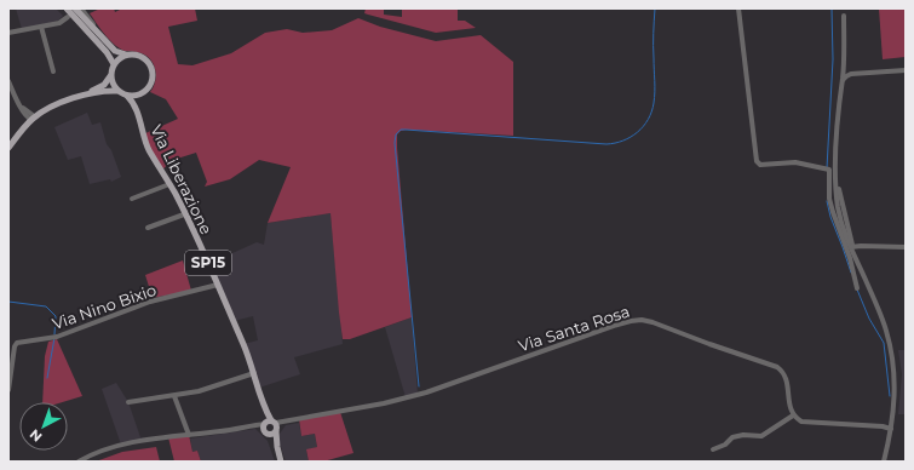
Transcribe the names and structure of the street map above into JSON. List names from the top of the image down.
{
  "streets": {
    "main road": ["Via Liberazione", "SP15"],
    "street": ["Via Nino Bixio", "Via Santa Rosa"]
  },
  "crossings": [
    ["Via Liberazione", "SP15"],
    ["Via Liberazione", "Via Nino Bixio"],
    ["Via Liberazione", "Via Santa Rosa"]
  ],
  "north": "bottom left"
}
